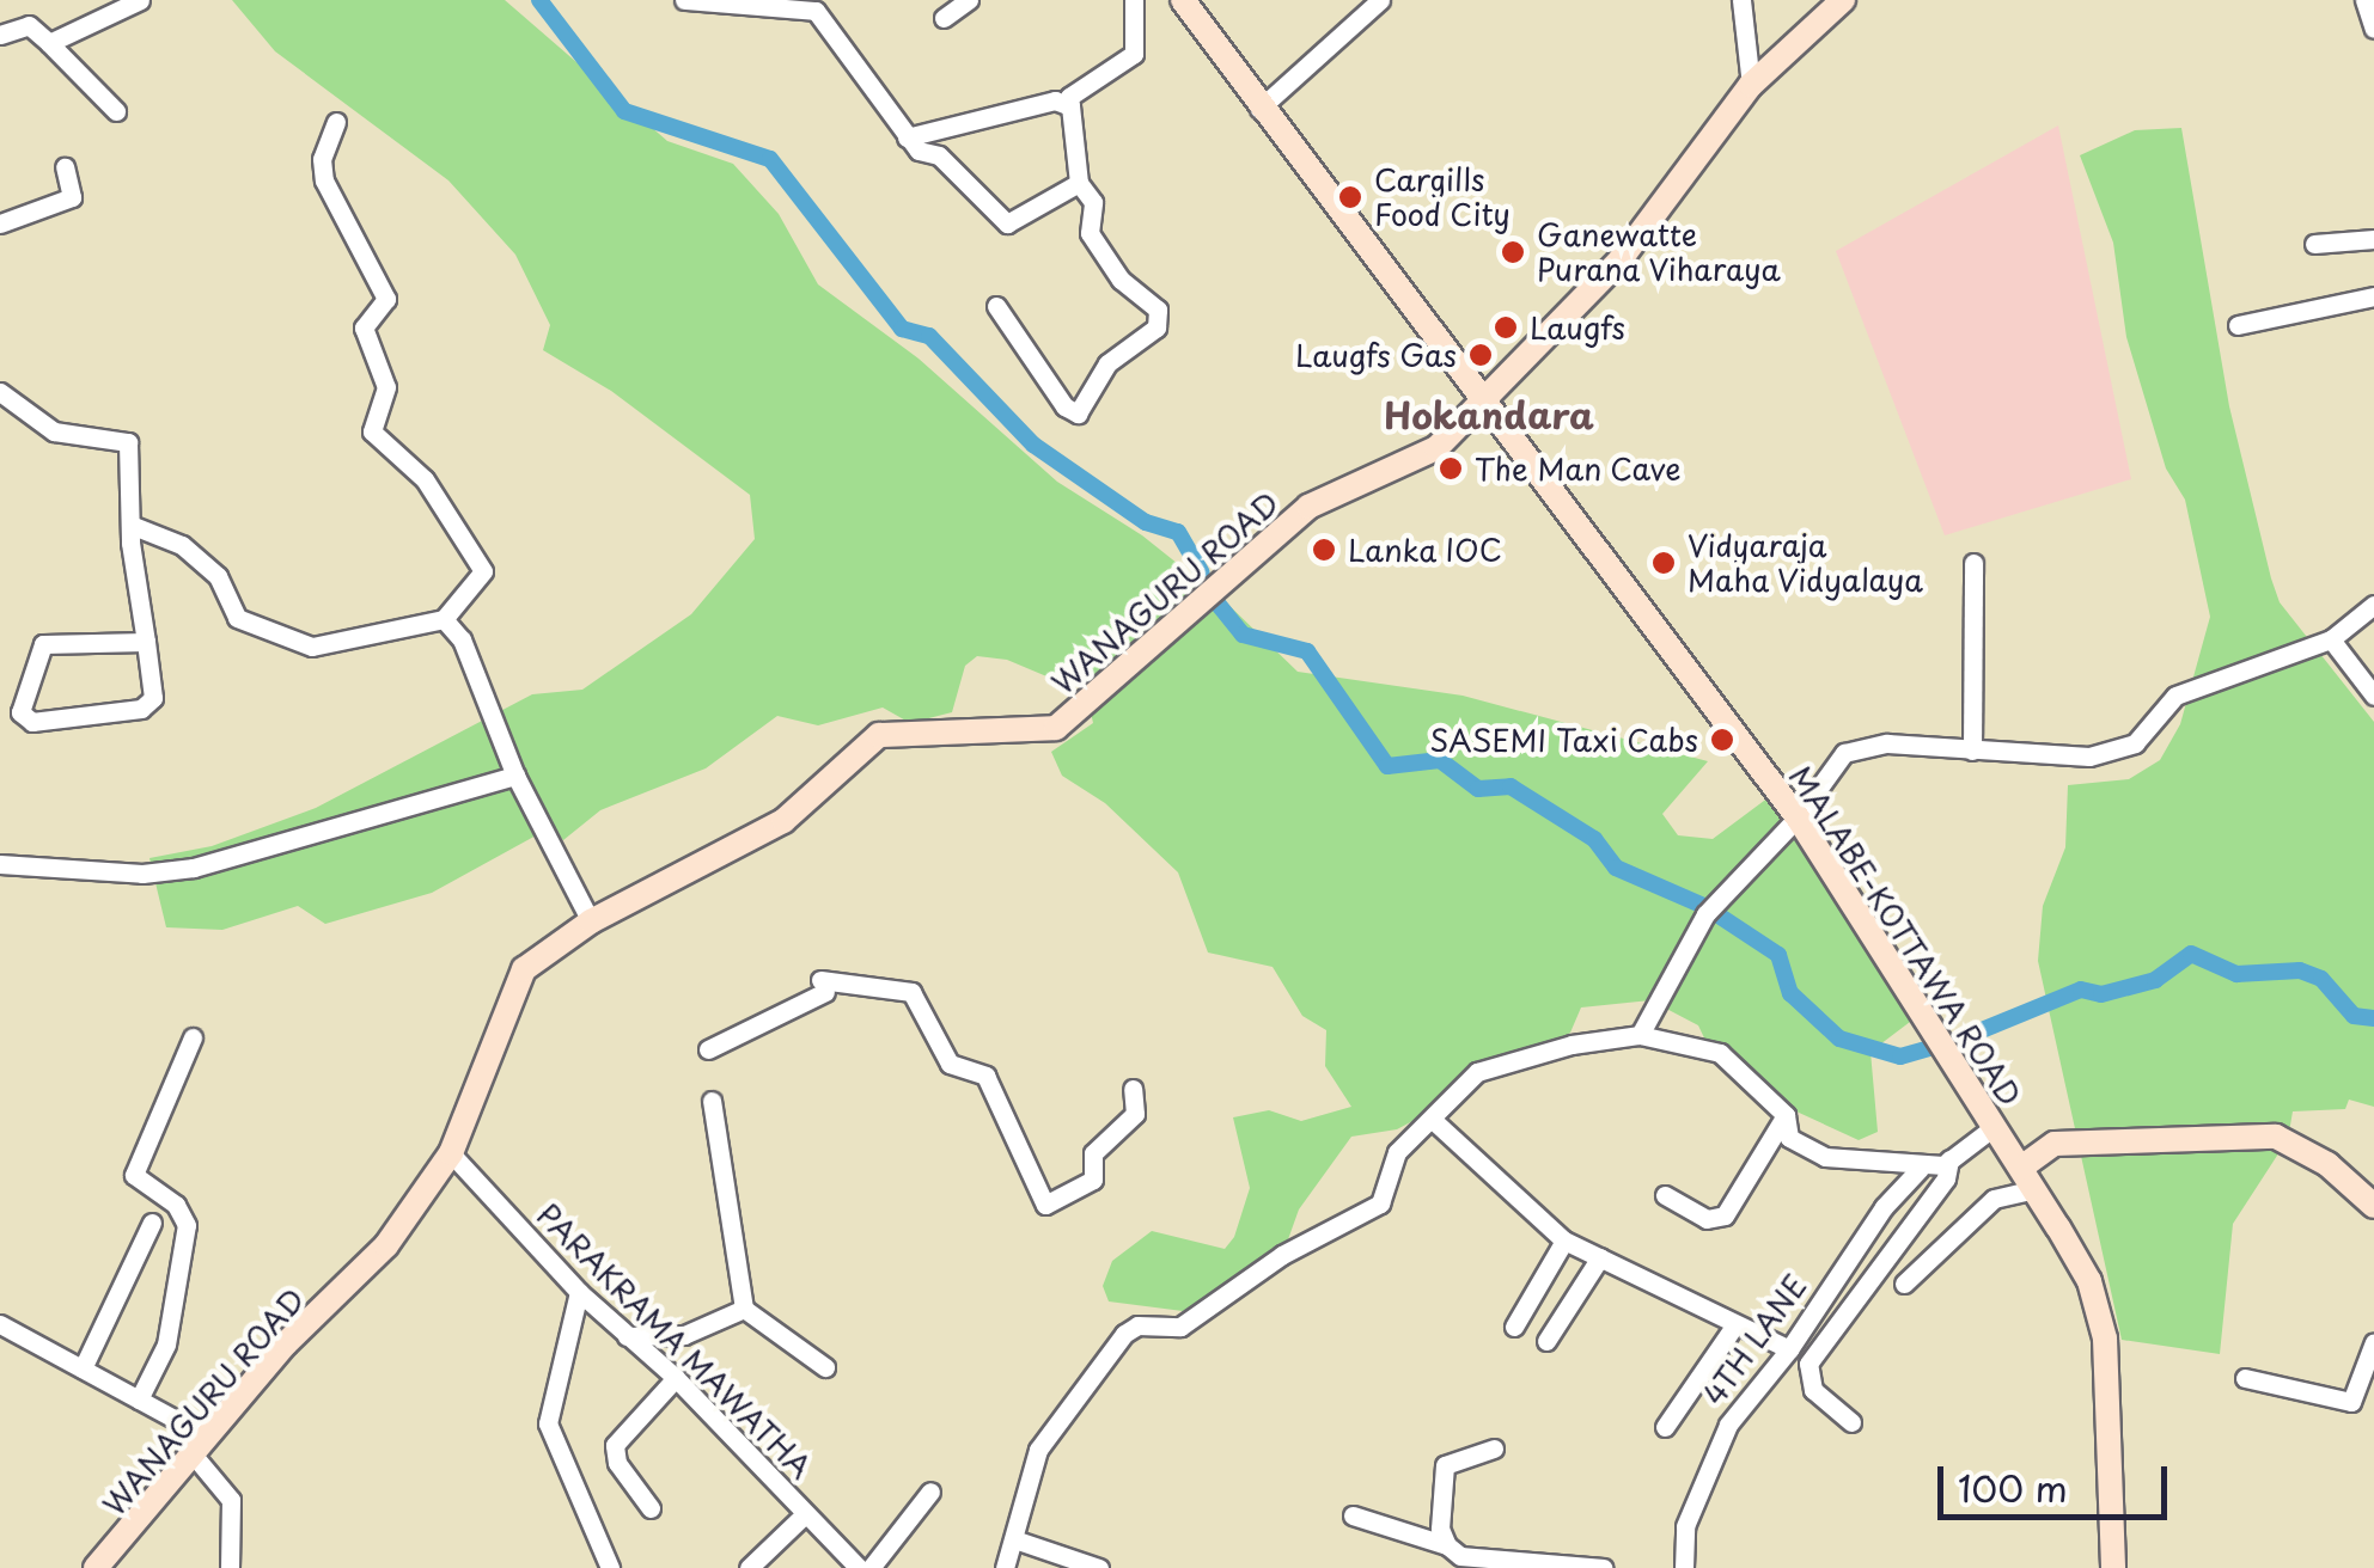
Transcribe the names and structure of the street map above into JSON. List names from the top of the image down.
{
  "streets": {
    "main road": ["WANAGURU ROAD", "MALABE-KOTTAWA ROAD"],
    "street": ["4TH LANE", "PARAKRAMA MAWATHA"]
  },
  "crossings": [
    ["WANAGURU ROAD", "MALABE-KOTTAWA ROAD"],
    ["WANAGURU ROAD", "PARAKRAMA MAWATHA"]
  ],
  "districts": ["Hokandara"],
  "places": [
    "Cargills Food City",
    "Ganewatte Purana Viharaya",
    "Laugfs",
    "Laugfs Gas",
    "The Man Cave",
    "Lanka IOC",
    "Vidyaraja Maha Vidyalaya",
    "SASEMI Taxi Cabs"
  ],
  "scale_bar": "100 m"
}
